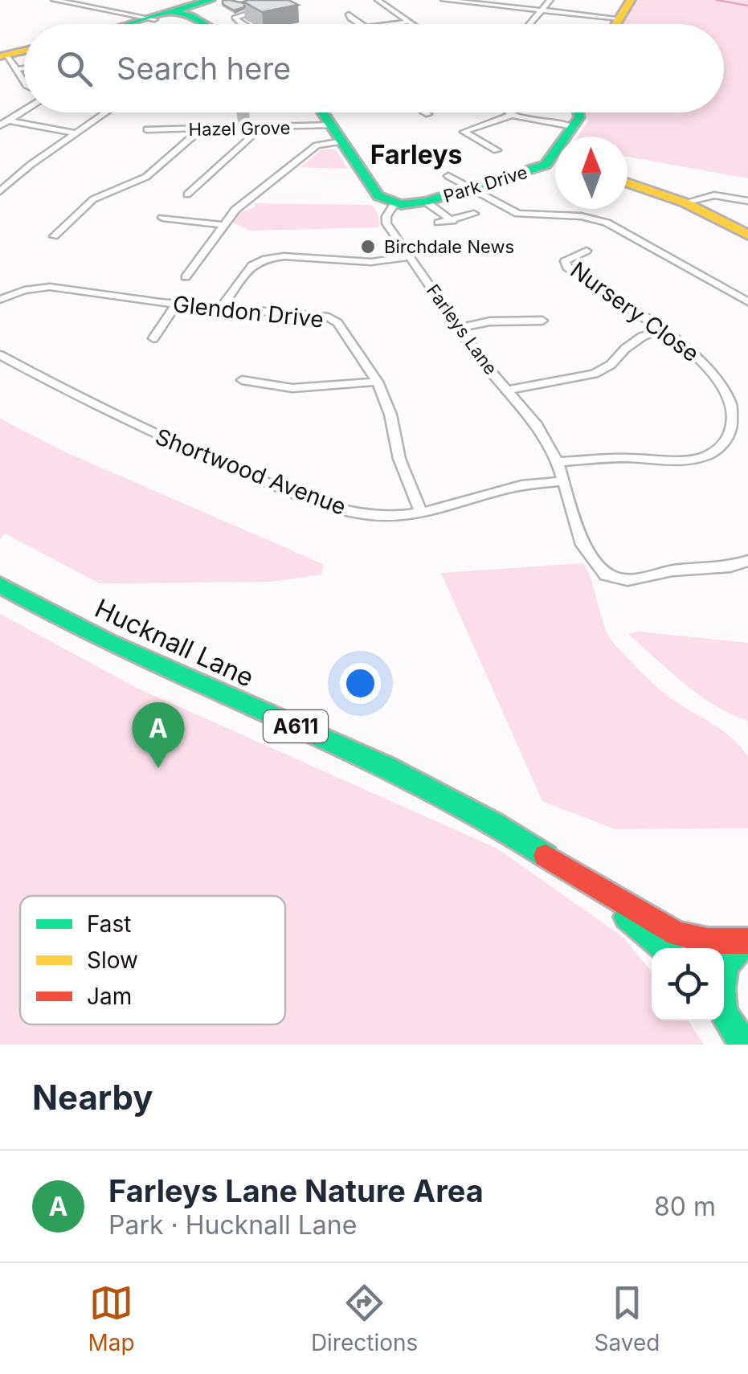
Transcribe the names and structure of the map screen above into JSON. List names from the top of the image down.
{
  "streets": {
    "street": [
      "Hazel Grove",
      "Park Drive",
      "Glendon Drive",
      "Nursery Close",
      "Farleys Lane",
      "Shortwood Avenue",
      "Hucknall Lane",
      "A611"
    ]
  },
  "crossings": [
    ["Park Drive", "Farleys Lane"],
    ["Glendon Drive", "Shortwood Avenue"],
    ["Nursery Close", "Farleys Lane"],
    ["Farleys Lane", "Shortwood Avenue"]
  ],
  "districts": ["Farleys"],
  "places": ["Birchdale News"],
  "legend": ["Fast", "Slow", "Jam"],
  "north": "top",
  "page": {
    "search": "Search here",
    "pins": "A",
    "heading": "Nearby",
    "list": [
      {
        "mark": "A",
        "name": "Farleys Lane Nature Area",
        "note": "Park · Hucknall Lane",
        "value": "80 m"
      }
    ],
    "nav": ["Map", "Directions", "Saved"]
  }
}
